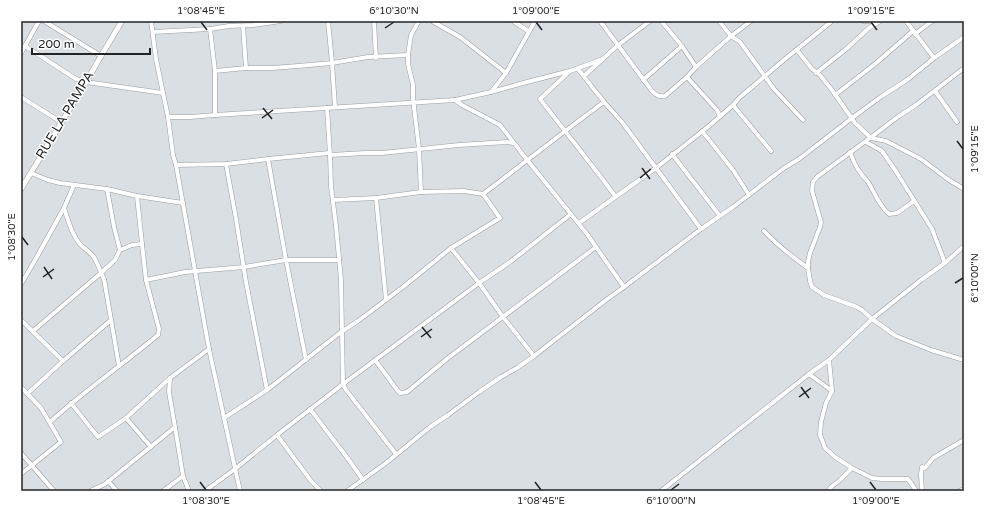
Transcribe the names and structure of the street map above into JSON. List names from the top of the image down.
{
  "streets": {
    "street": ["RUE LA PAMPA"]
  },
  "scale_bar": "200 m",
  "coordinates": [
    "1°08'45\"E",
    "6°10'30\"N",
    "1°09'00\"E",
    "1°09'15\"E",
    "1°08'30\"E",
    "6°10'00\"N"
  ]
}
